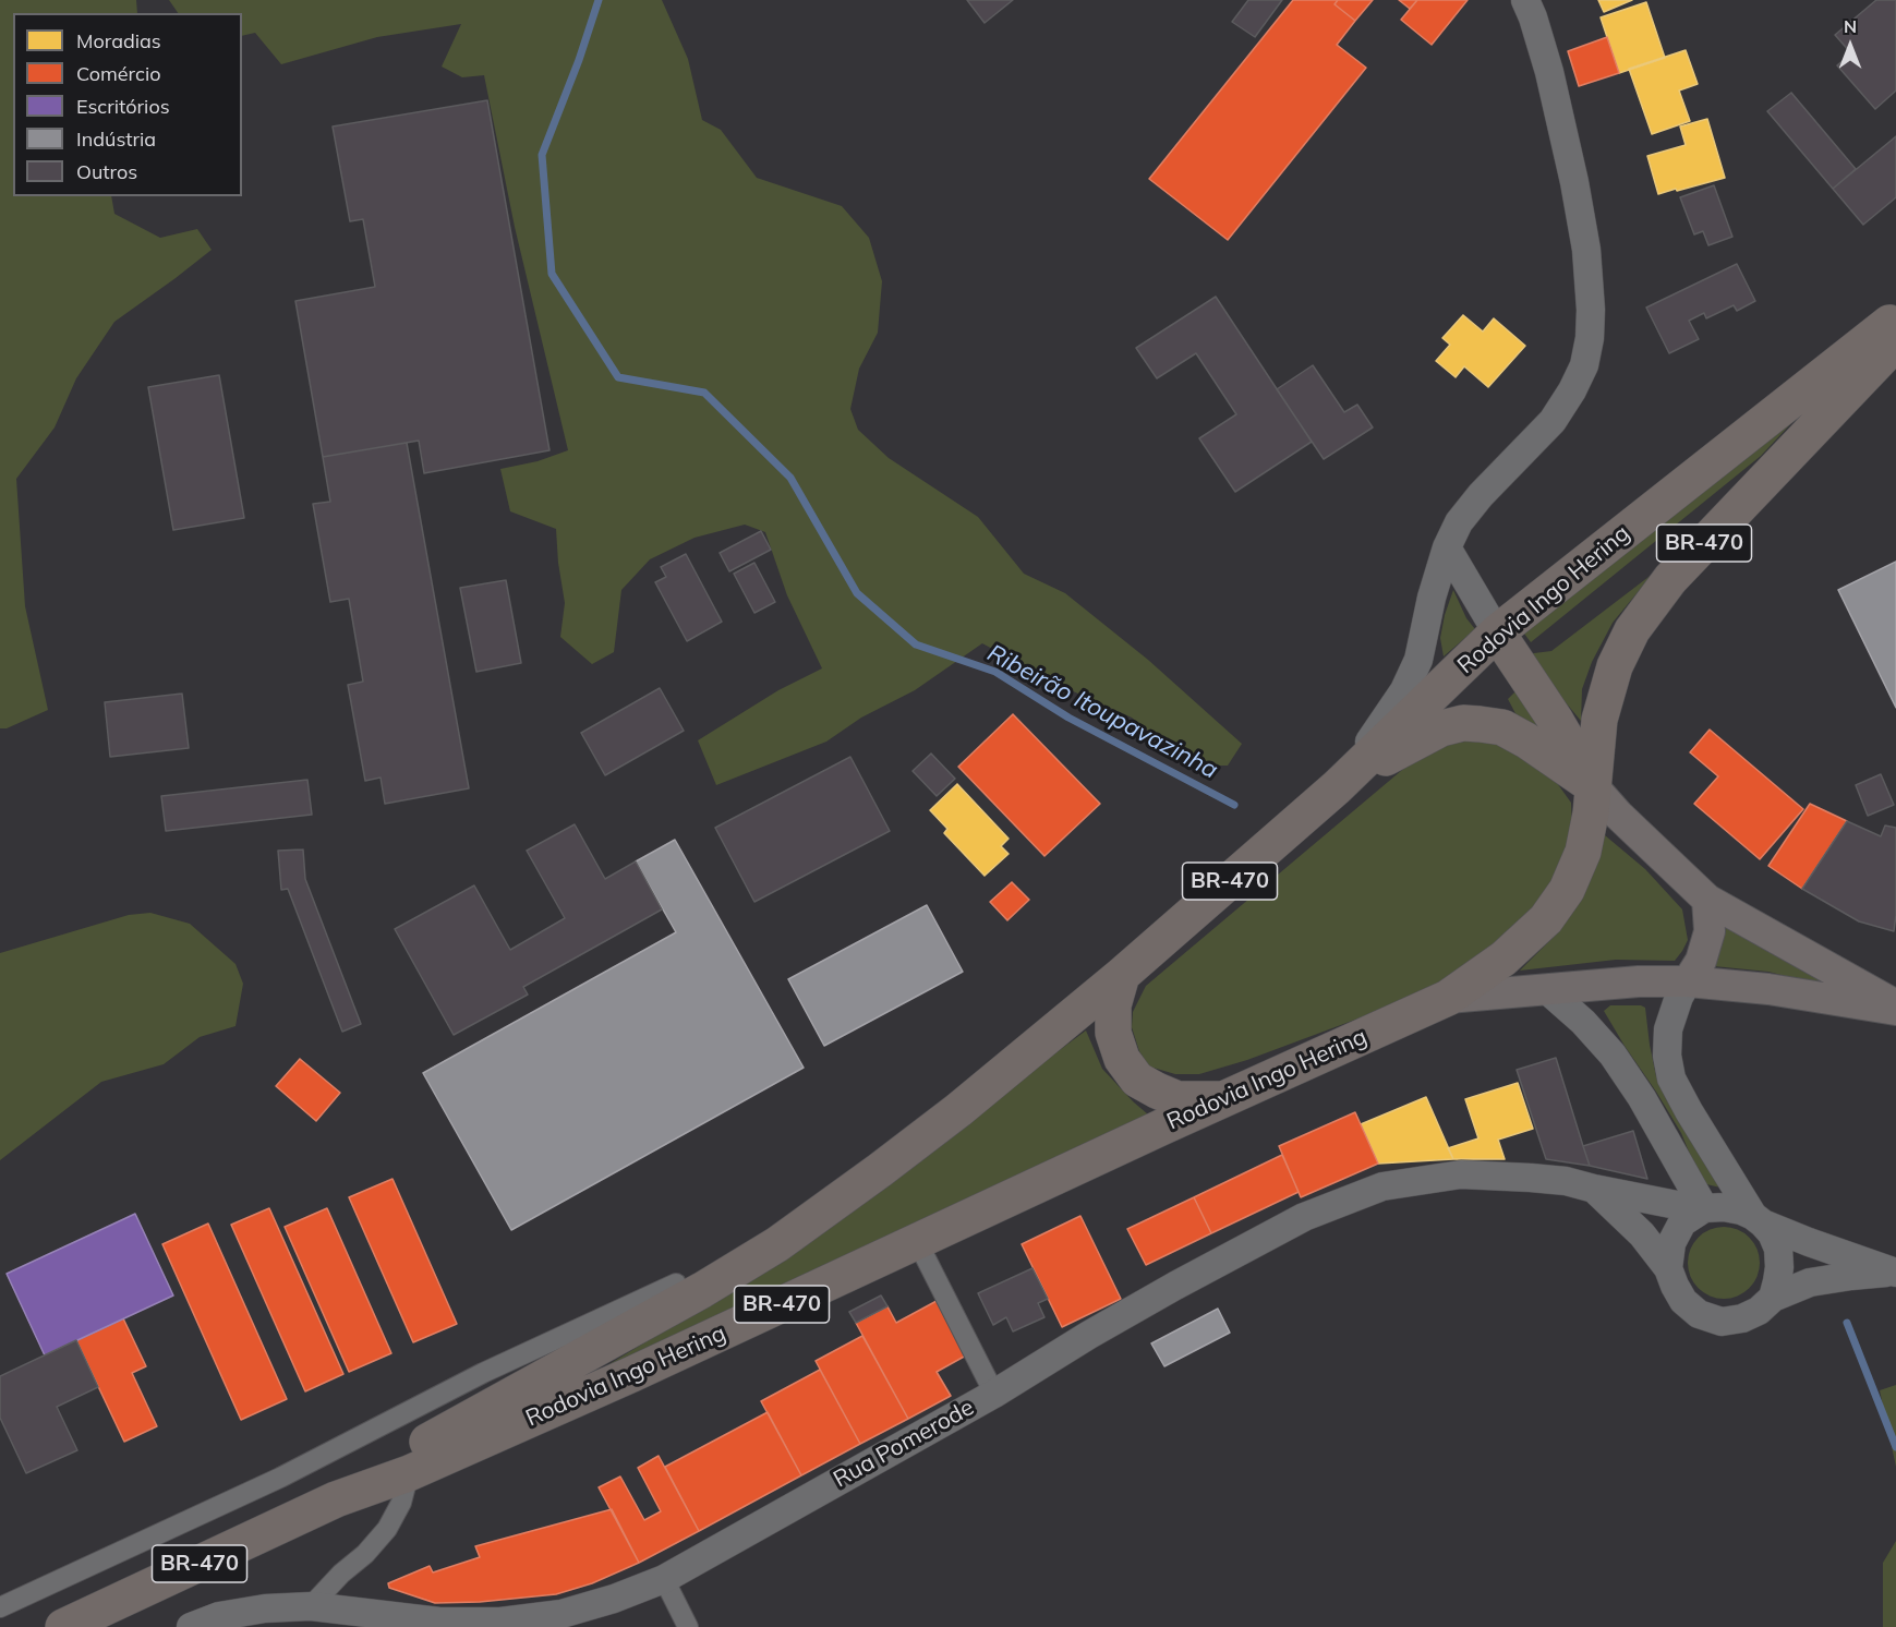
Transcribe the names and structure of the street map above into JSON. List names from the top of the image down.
{
  "streets": {
    "highway": ["BR-470", "Rodovia Ingo Hering"],
    "street": ["Rua Pomerode"]
  },
  "water": ["Ribeirão Itoupavazinha"],
  "legend": [
    "Moradias",
    "Comércio",
    "Escritórios",
    "Indústria",
    "Outros"
  ],
  "north": "top"
}
